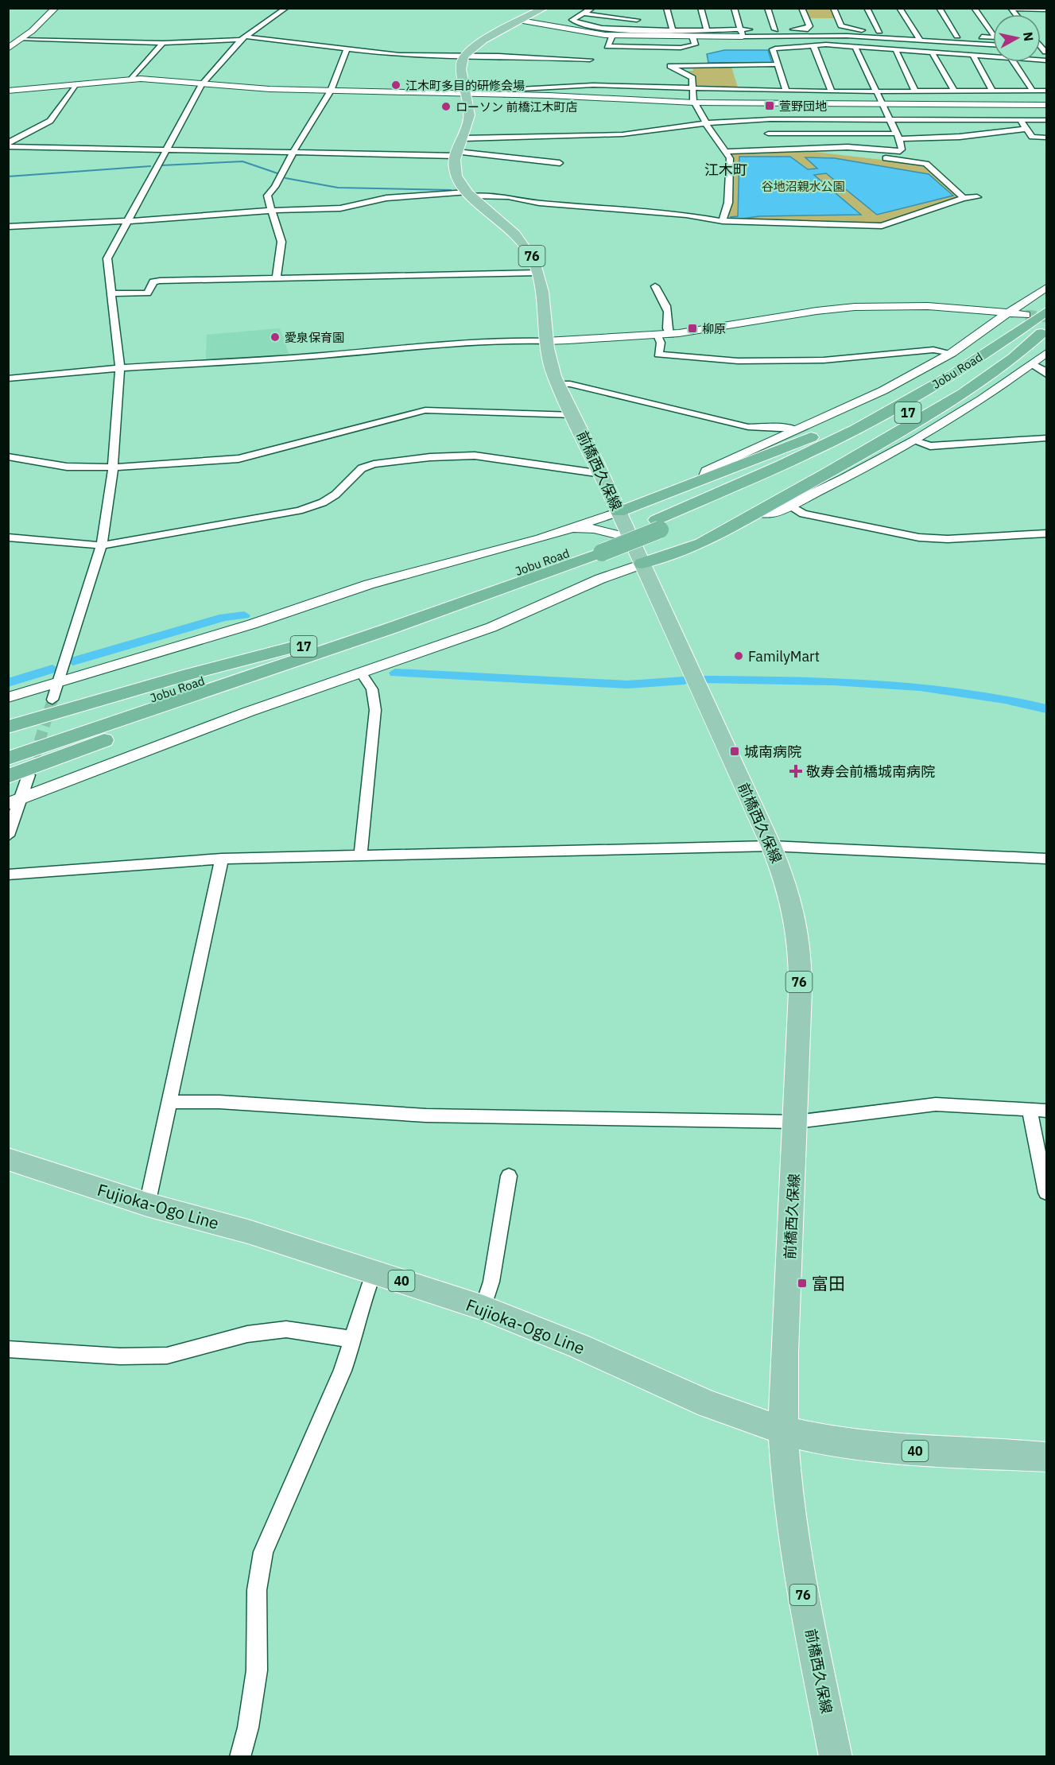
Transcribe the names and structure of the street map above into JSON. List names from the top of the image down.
{
  "streets": {
    "highway": ["Jobu Road", "17"],
    "main road": [
      "76",
      "前橋西久保線",
      "Fujioka-Ogo Line",
      "40"
    ]
  },
  "crossings": [
    ["Jobu Road", "17"],
    ["前橋西久保線", "Fujioka-Ogo Line"]
  ],
  "districts": ["江木町"],
  "parks": ["谷地沼親水公園"],
  "places": {
    "other": [
      "江木町多目的研修会場",
      "ローソン 前橋江木町店",
      "愛泉保育園",
      "FamilyMart"
    ],
    "transit": [
      "萱野団地",
      "柳原",
      "城南病院",
      "富田"
    ],
    "health": ["敬寿会前橋城南病院"]
  },
  "north": "right"
}
